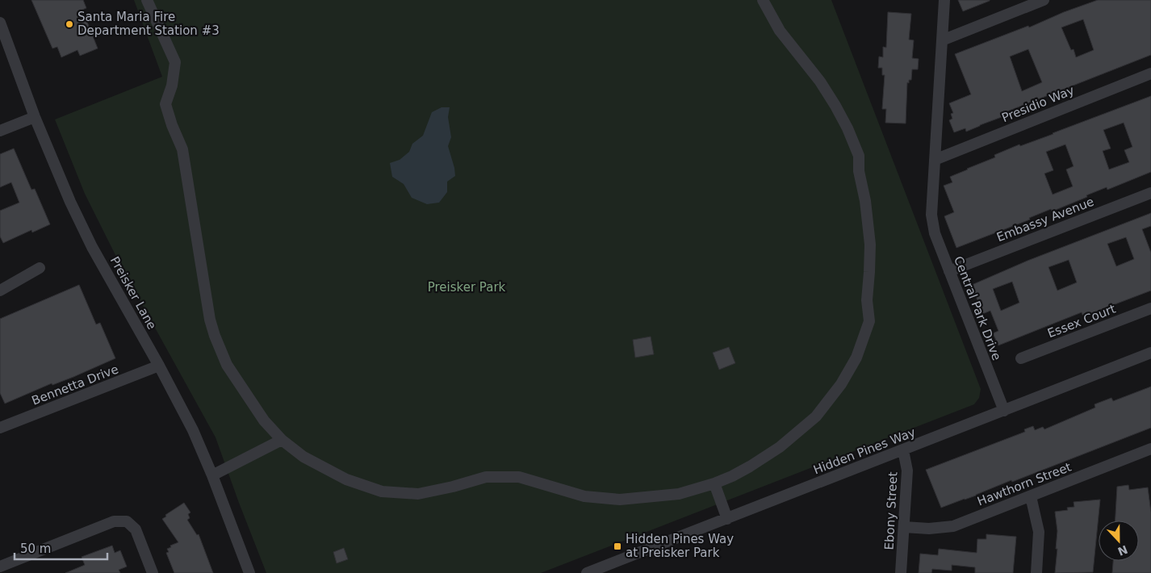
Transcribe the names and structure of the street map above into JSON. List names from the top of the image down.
{
  "streets": {
    "street": [
      "Presidio Way",
      "Embassy Avenue",
      "Preisker Lane",
      "Central Park Drive",
      "Essex Court",
      "Bennetta Drive",
      "Hidden Pines Way",
      "Hawthorn Street",
      "Ebony Street"
    ]
  },
  "crossings": [
    ["Presidio Way", "Central Park Drive"],
    ["Embassy Avenue", "Central Park Drive"],
    ["Preisker Lane", "Bennetta Drive"],
    ["Central Park Drive", "Hidden Pines Way"],
    ["Hidden Pines Way", "Ebony Street"],
    ["Hawthorn Street", "Ebony Street"]
  ],
  "parks": ["Preisker Park"],
  "places": {
    "other": ["Santa Maria Fire Department Station #3"],
    "transit": ["Hidden Pines Way at Preisker Park"]
  },
  "scale_bar": "50 m",
  "north": "bottom"
}
